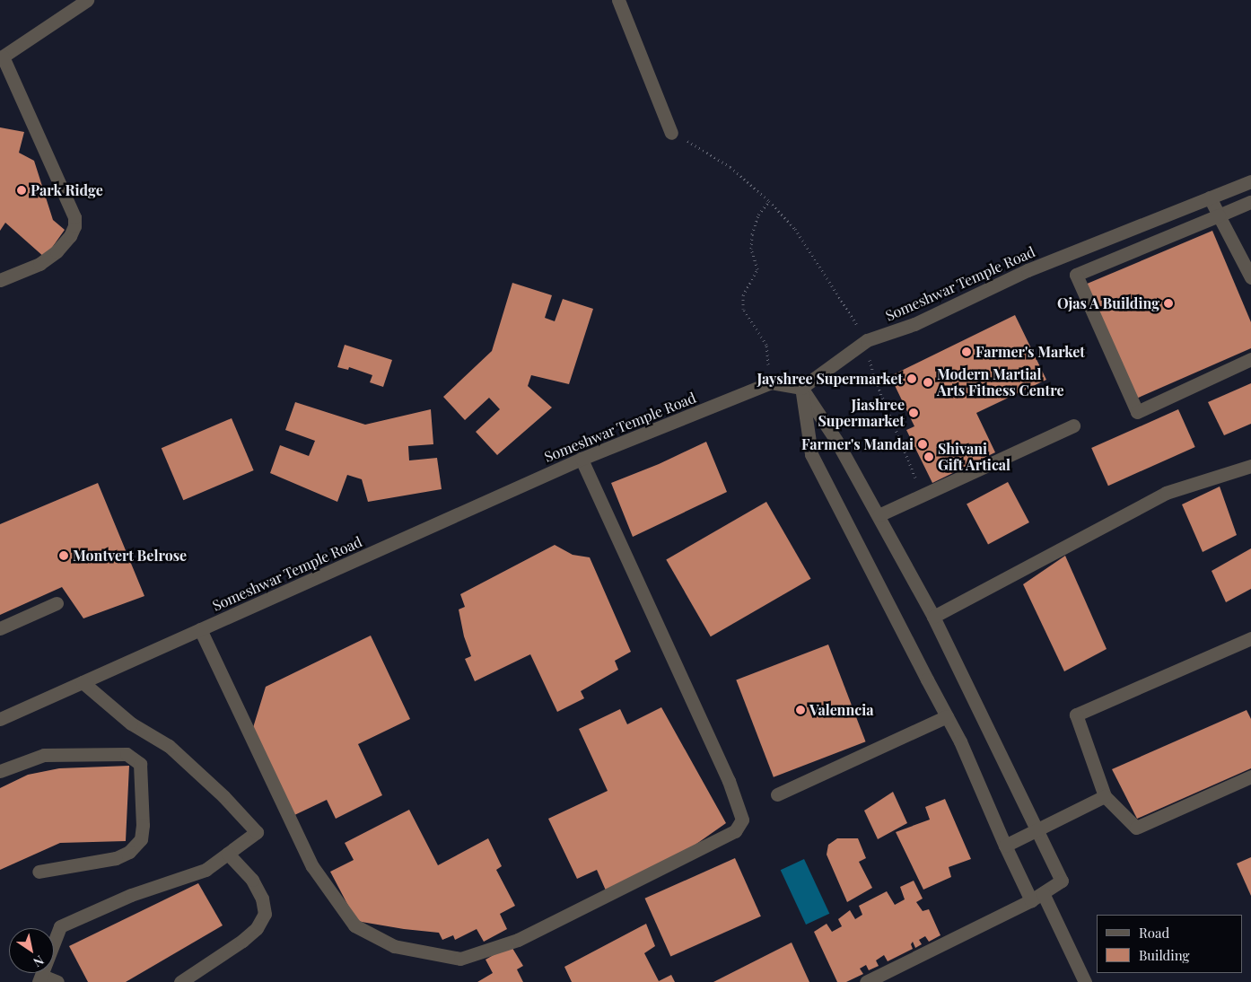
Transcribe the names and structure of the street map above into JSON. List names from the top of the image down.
{
  "streets": {
    "street": ["Someshwar Temple Road"]
  },
  "places": [
    "Park Ridge",
    "Ojas A Building",
    "Farmer's Market",
    "Jayshree Supermarket",
    "Modern Martial Arts Fitness Centre",
    "Jiashree Supermarket",
    "Farmer's Mandai",
    "Shivani Gift Artical",
    "Montvert Belrose",
    "Valenncia"
  ],
  "legend": ["Road", "Building"],
  "north": "bottom right"
}
